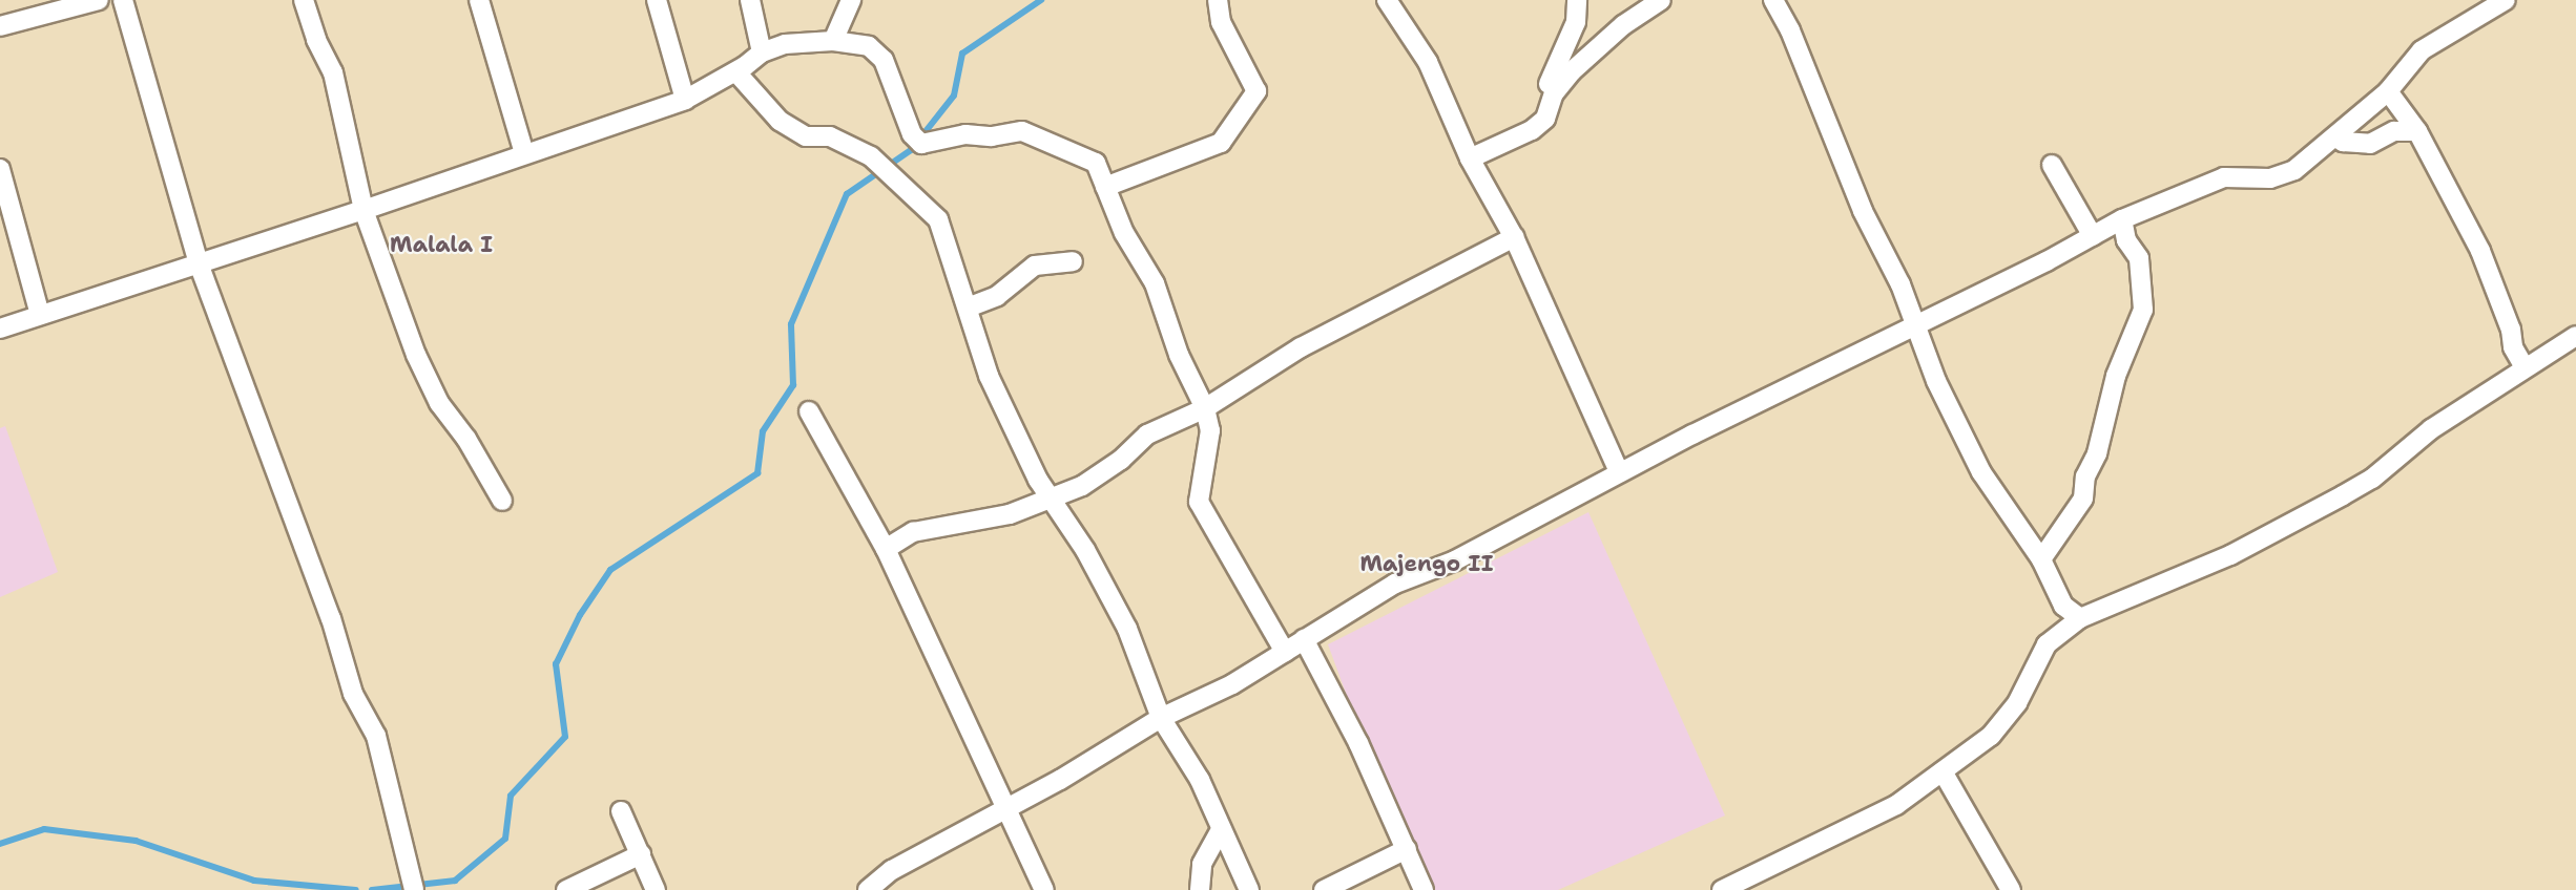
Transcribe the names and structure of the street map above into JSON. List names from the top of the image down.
{
  "districts": ["Malala I", "Majengo II"]
}
